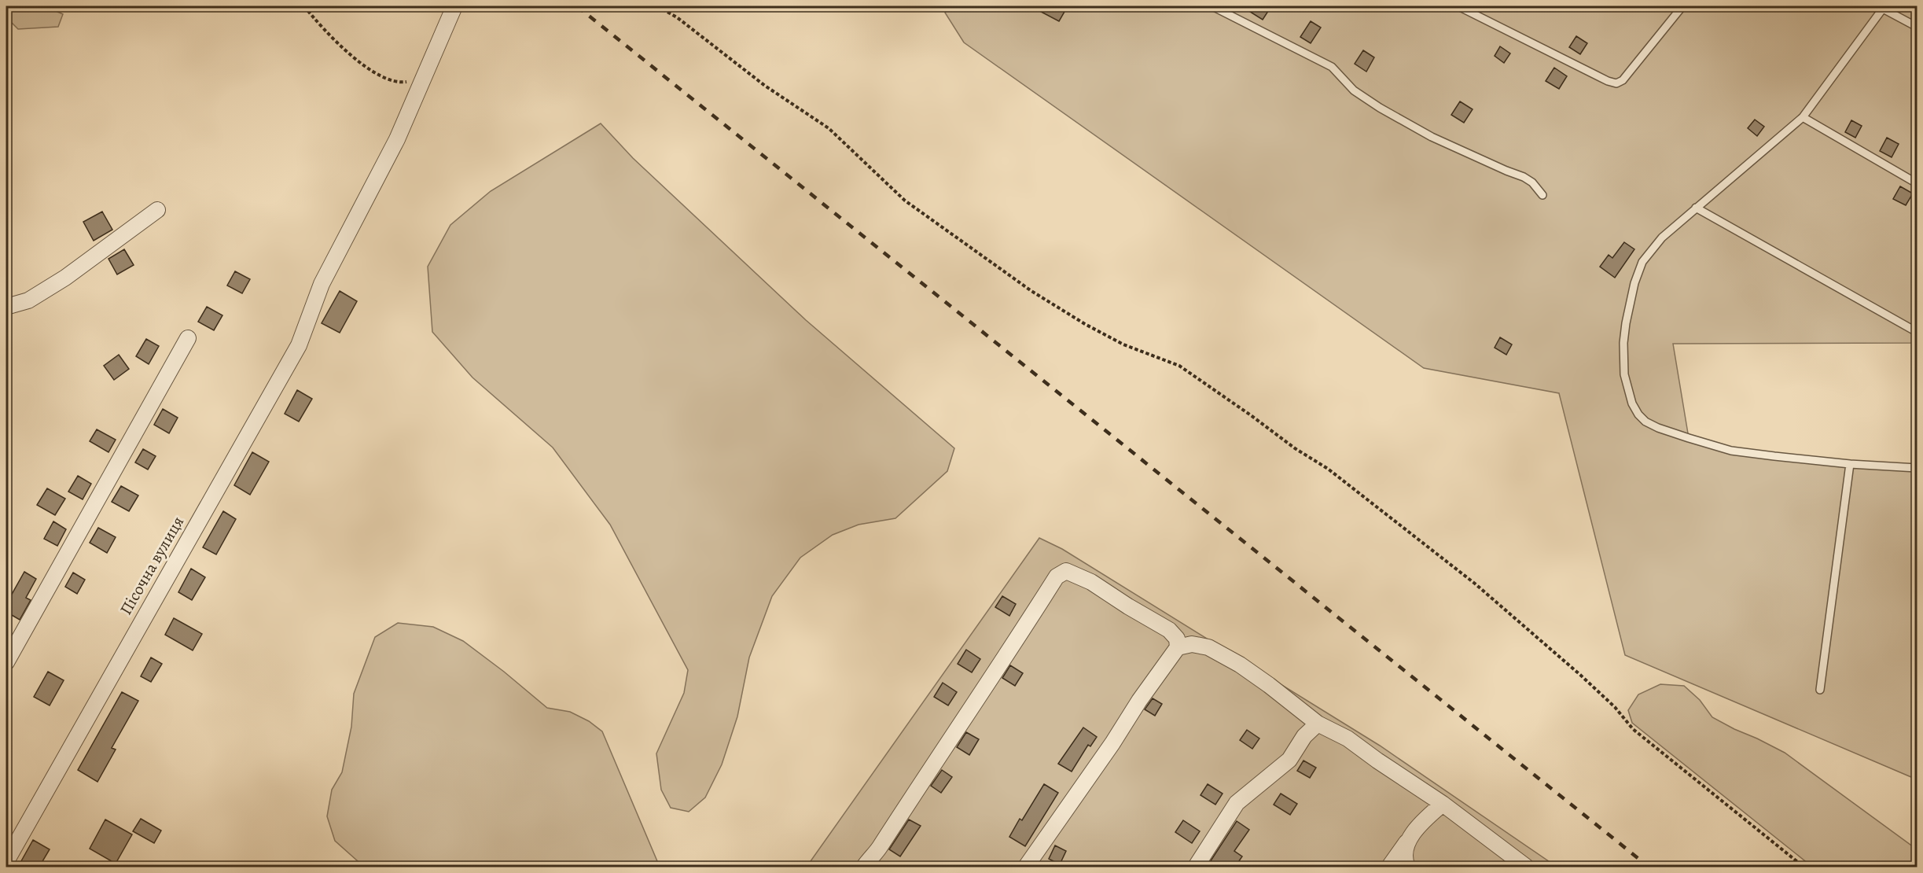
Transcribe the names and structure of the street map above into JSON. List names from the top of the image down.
{
  "streets": {
    "street": ["Пісочна вулиця"]
  }
}
